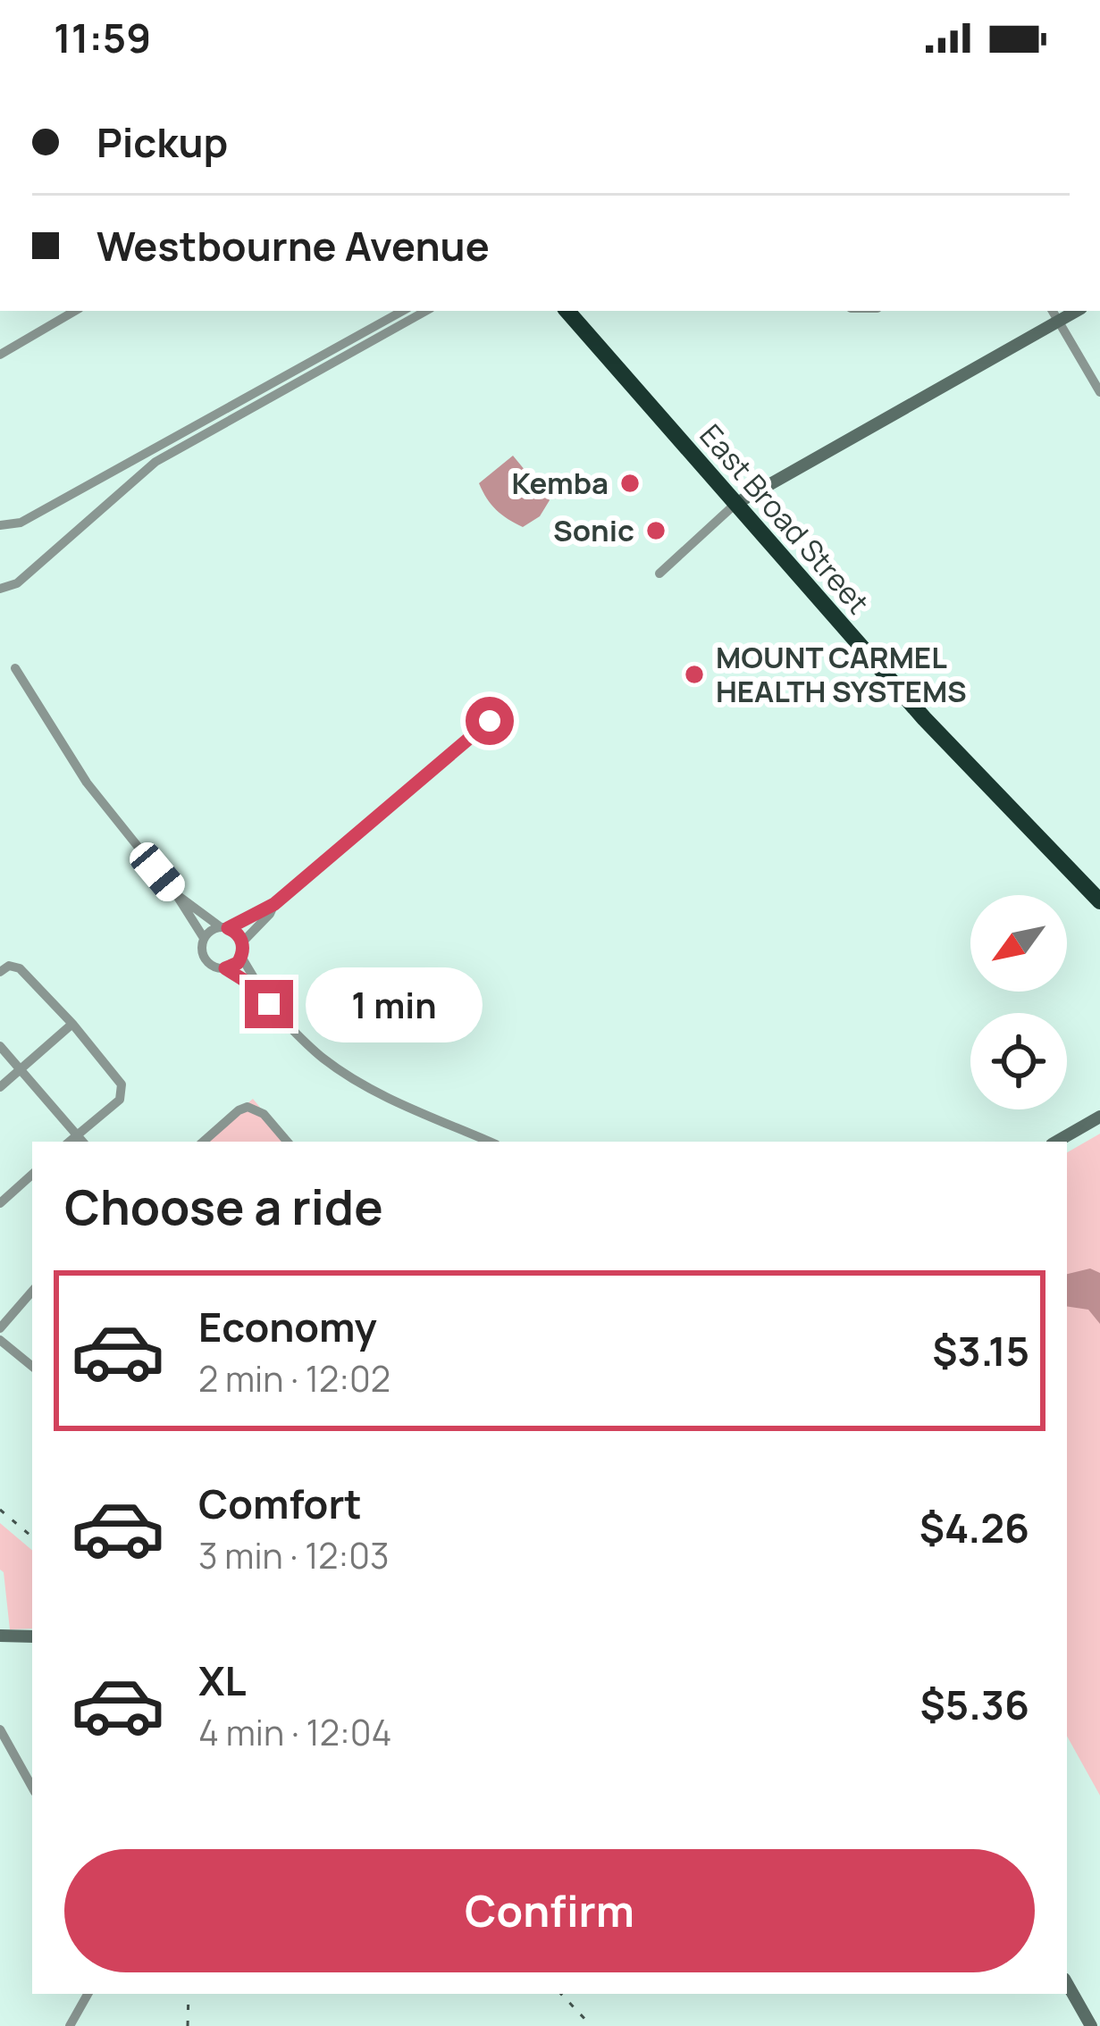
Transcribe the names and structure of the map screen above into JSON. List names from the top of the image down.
{
  "streets": {
    "highway": ["East Broad Street"]
  },
  "places": ["Kemba", "Sonic", "MOUNT CARMEL HEALTH SYSTEMS"],
  "north": "bottom left",
  "page": {
    "status": "11:59",
    "banner": ["Pickup", "Westbourne Avenue"],
    "bubble": "1 min",
    "heading": "Choose a ride",
    "list": [
      {
        "name": "Economy",
        "note": "2 min · 12:02",
        "value": "$3.15"
      },
      {
        "name": "Comfort",
        "note": "3 min · 12:03",
        "value": "$4.26"
      },
      {
        "name": "XL",
        "note": "4 min · 12:04",
        "value": "$5.36"
      }
    ],
    "buttons": "Confirm"
  }
}
